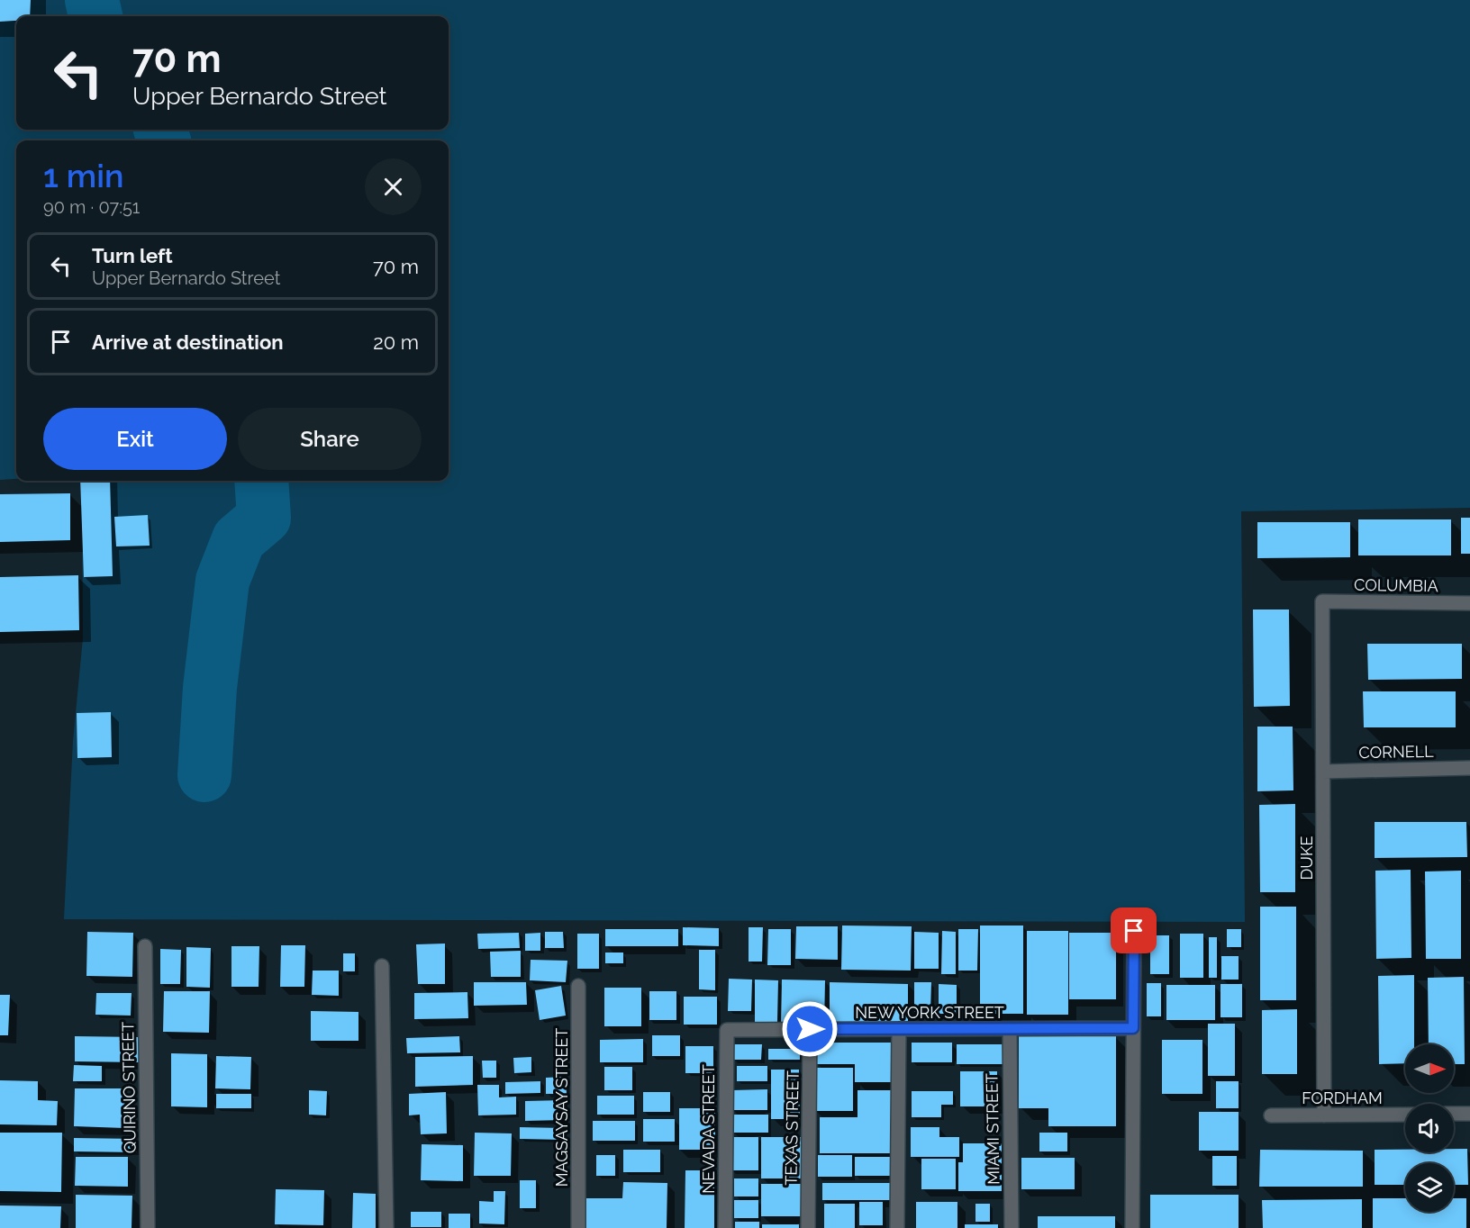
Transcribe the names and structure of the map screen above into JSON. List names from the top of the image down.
{
  "streets": {
    "street": [
      "COLUMBIA",
      "CORNELL",
      "DUKE",
      "NEW YORK STREET",
      "QUIRINO STREET",
      "FORDHAM",
      "MAGSAYSAY STREET",
      "TEXAS STREET",
      "NEVADA STREET",
      "MIAMI STREET"
    ]
  },
  "crossings": [
    ["COLUMBIA", "DUKE"],
    ["CORNELL", "DUKE"],
    ["DUKE", "FORDHAM"],
    ["NEW YORK STREET", "TEXAS STREET"],
    ["NEW YORK STREET", "NEVADA STREET"],
    ["NEW YORK STREET", "MIAMI STREET"]
  ],
  "north": "right",
  "page": {
    "turn": ["70 m", "Upper Bernardo Street"],
    "heading": ["1 min", "90 m · 07:51"],
    "list": [
      {
        "name": "Turn left",
        "note": "Upper Bernardo Street",
        "value": "70 m"
      },
      {
        "name": "Arrive at destination",
        "value": "20 m"
      }
    ],
    "buttons": ["Exit", "Share"]
  }
}
